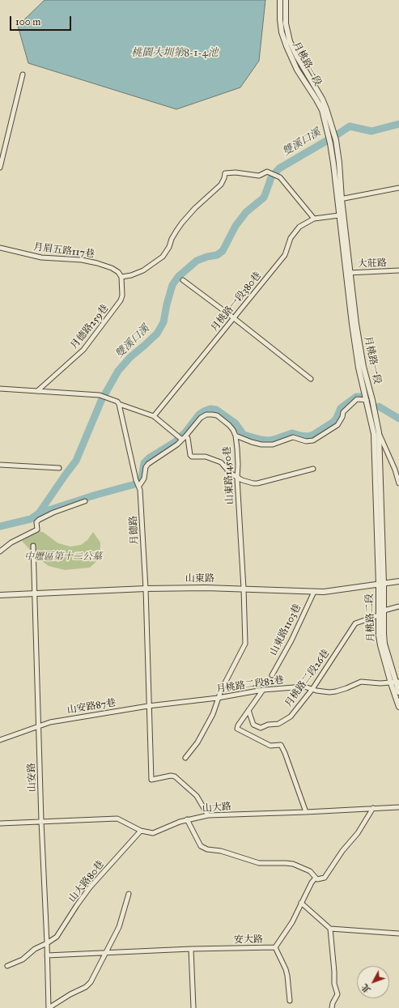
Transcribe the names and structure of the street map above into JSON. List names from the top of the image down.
{
  "streets": {
    "street": [
      "月桃路一段",
      "月眉五路117巷",
      "大莊路",
      "月桃路一段380巷",
      "月德路259巷",
      "山東路1450巷",
      "月德路",
      "山東路",
      "月桃路二段",
      "山東路1103巷",
      "月桃路二段26巷",
      "月桃路二段82巷",
      "山安路87巷",
      "山安路",
      "山大路",
      "山大路80巷",
      "安大路"
    ]
  },
  "crossings": [
    ["月桃路一段", "大莊路"],
    ["月桃路一段", "月桃路一段380巷"],
    ["月桃路一段", "山東路"],
    ["月桃路一段", "月桃路二段"],
    ["月眉五路117巷", "月德路259巷"],
    ["山東路1450巷", "月德路"],
    ["山東路1450巷", "山東路"],
    ["山東路1450巷", "月桃路二段82巷"],
    ["月德路", "山東路"],
    ["月德路", "月桃路二段82巷"],
    ["月德路", "山安路87巷"],
    ["月德路", "山大路"],
    ["山東路", "月桃路二段"],
    ["山東路", "山東路1103巷"],
    ["山東路", "山安路"],
    ["月桃路二段", "月桃路二段26巷"],
    ["月桃路二段", "月桃路二段82巷"],
    ["月桃路二段26巷", "月桃路二段82巷"],
    ["月桃路二段82巷", "山安路87巷"],
    ["山安路87巷", "山安路"],
    ["山安路", "山大路"],
    ["山安路", "山大路80巷"],
    ["山安路", "安大路"],
    ["山大路", "山大路80巷"]
  ],
  "water": ["桃園大圳第8-1-4池", "雙溪口溪"],
  "parks": ["中壢區第十二公墓"],
  "scale_bar": "100 m",
  "north": "bottom left"
}
